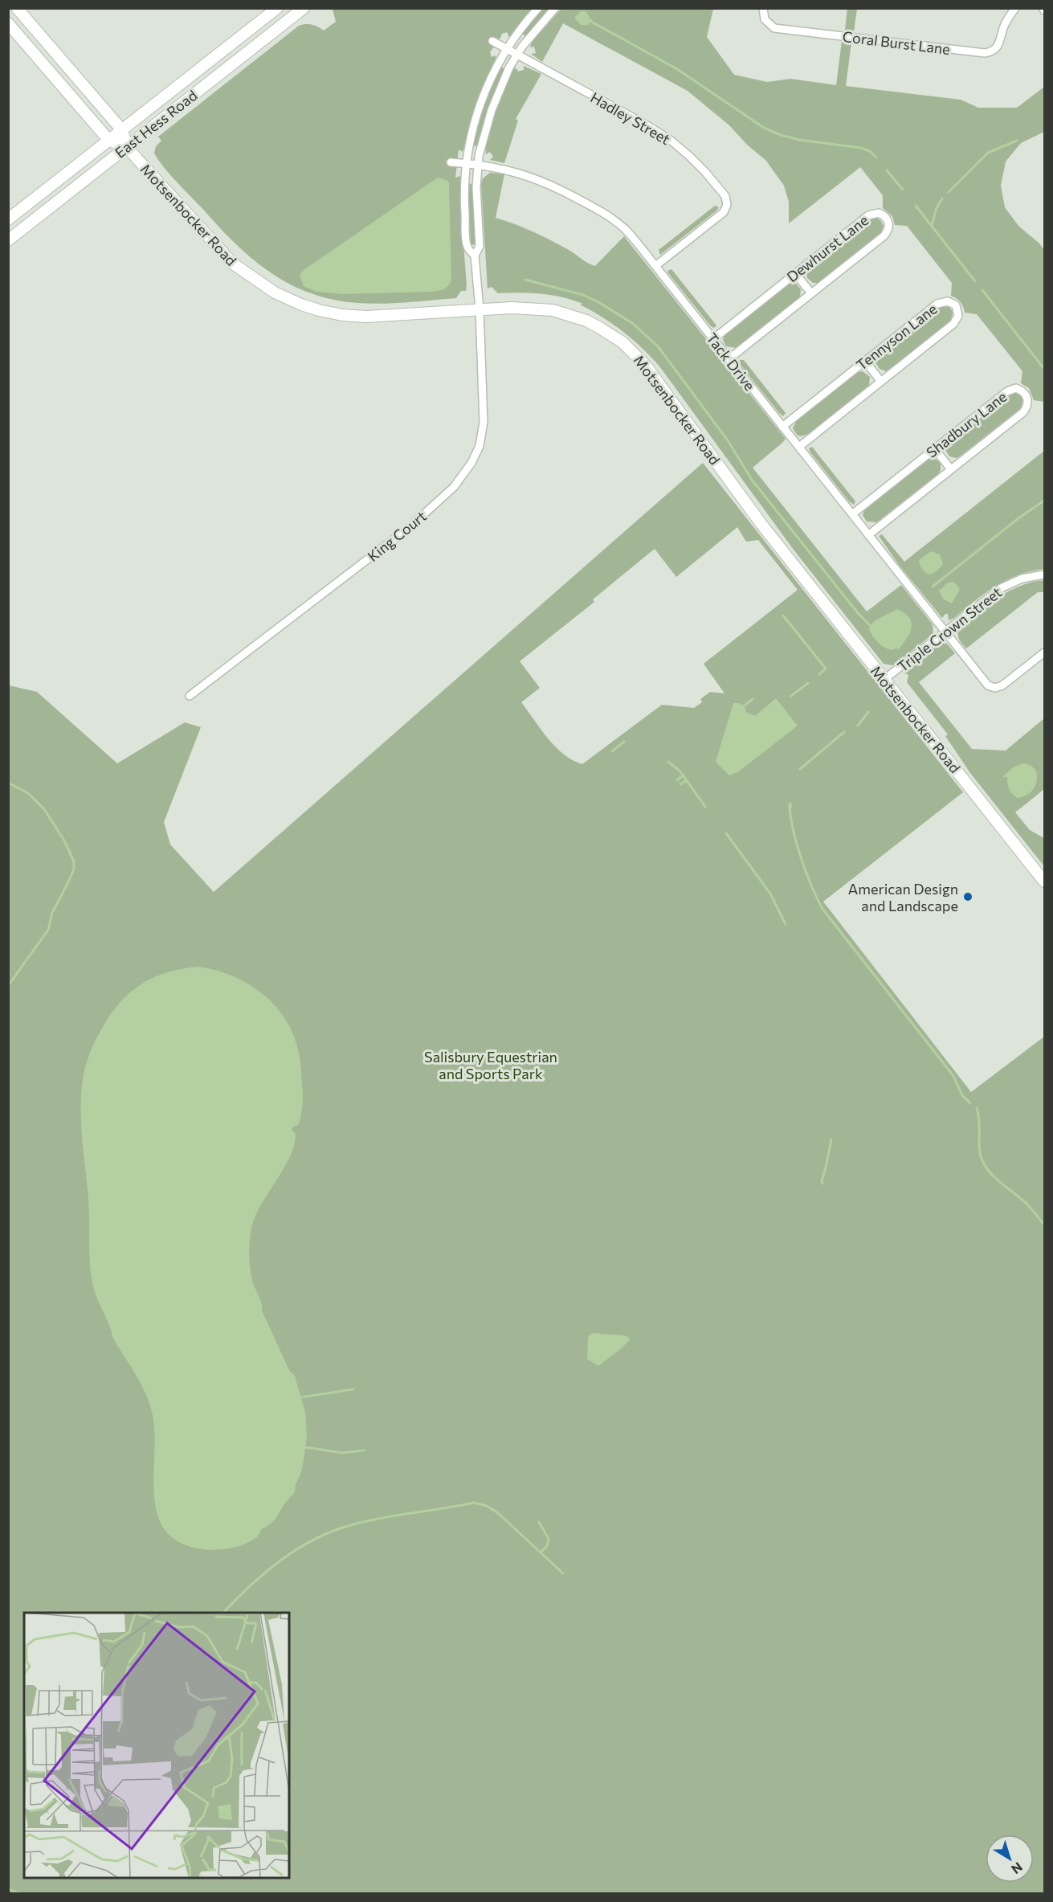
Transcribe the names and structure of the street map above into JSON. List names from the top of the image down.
{
  "streets": {
    "main road": ["East Hess Road", "Motsenbocker Road"],
    "street": [
      "Coral Burst Lane",
      "Hadley Street",
      "Dewhurst Lane",
      "Tennyson Lane",
      "Tack Drive",
      "Shadbury Lane",
      "King Court",
      "Triple Crown Street"
    ]
  },
  "crossings": [
    ["Hadley Street", "Tack Drive"],
    ["East Hess Road", "Motsenbocker Road"],
    ["Motsenbocker Road", "King Court"],
    ["Motsenbocker Road", "Triple Crown Street"],
    ["Dewhurst Lane", "Tack Drive"],
    ["Tennyson Lane", "Tack Drive"],
    ["Tack Drive", "Shadbury Lane"],
    ["Tack Drive", "Triple Crown Street"]
  ],
  "parks": ["Salisbury Equestrian and Sports Park"],
  "places": ["American Design and Landscape"],
  "north": "bottom right"
}
